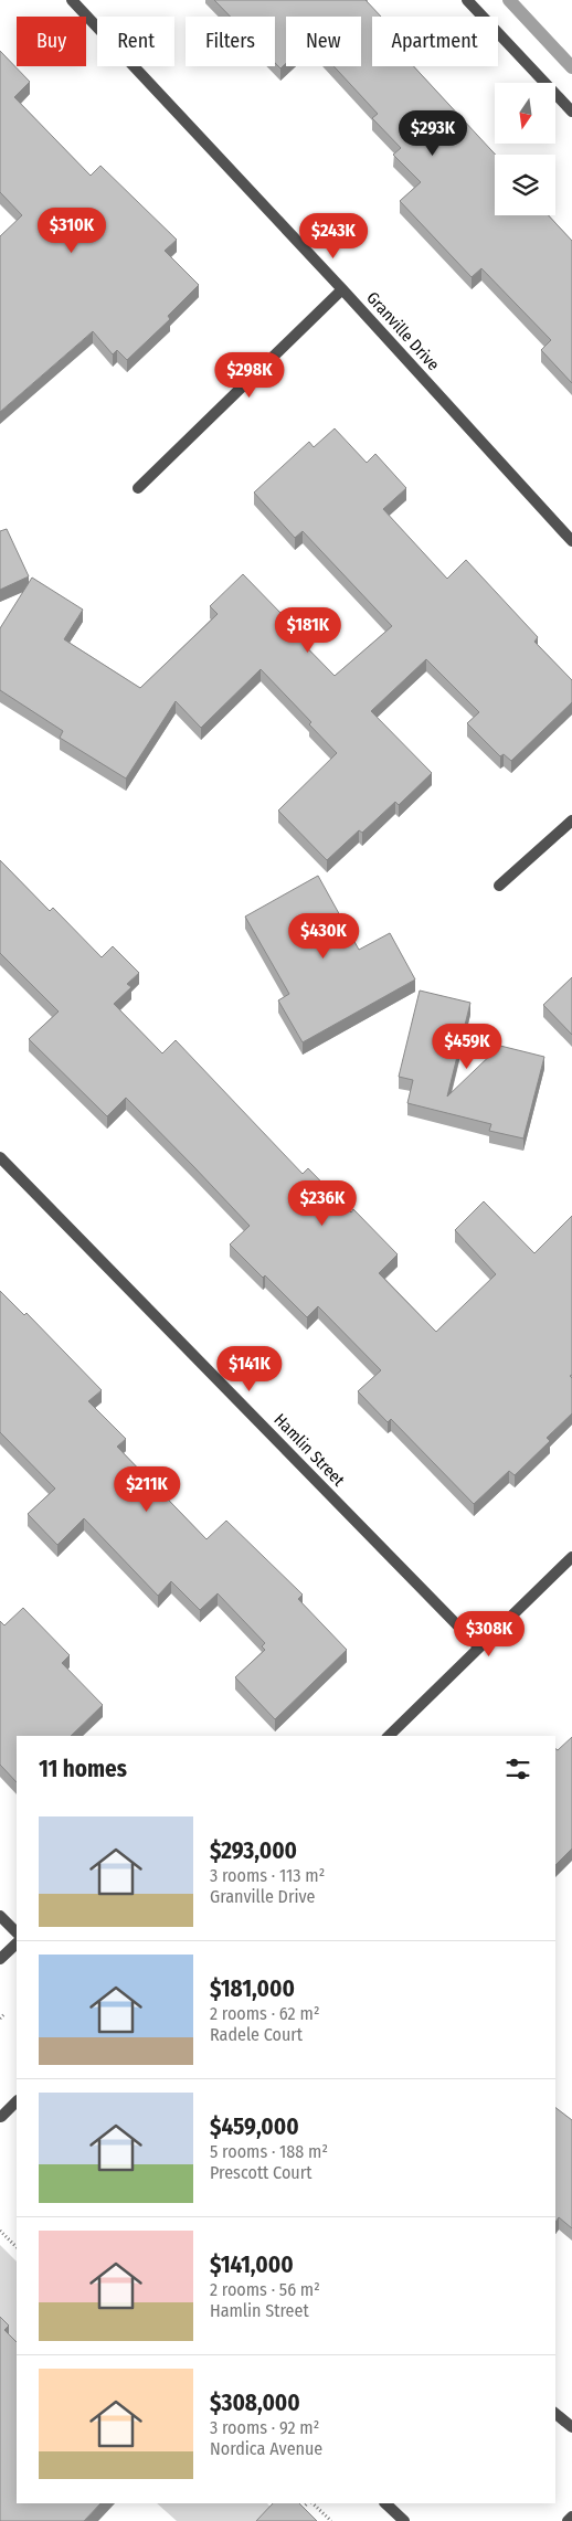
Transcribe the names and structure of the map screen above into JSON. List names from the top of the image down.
{
  "streets": {
    "street": ["Granville Drive", "Hamlin Street"]
  },
  "north": "bottom",
  "page": {
    "chip": [
      "Buy",
      "Rent",
      "Filters",
      "New",
      "Apartment"
    ],
    "price": [
      "$293K",
      "$310K",
      "$243K",
      "$298K",
      "$181K",
      "$430K",
      "$459K",
      "$236K",
      "$141K",
      "$211K",
      "$308K"
    ],
    "heading": "11 homes",
    "list": [
      {
        "name": "$293,000",
        "note": "3 rooms · 113 m² · Granville Drive"
      },
      {
        "name": "$181,000",
        "note": "2 rooms · 62 m² · Radele Court"
      },
      {
        "name": "$459,000",
        "note": "5 rooms · 188 m² · Prescott Court"
      },
      {
        "name": "$141,000",
        "note": "2 rooms · 56 m² · Hamlin Street"
      },
      {
        "name": "$308,000",
        "note": "3 rooms · 92 m² · Nordica Avenue"
      }
    ]
  }
}
